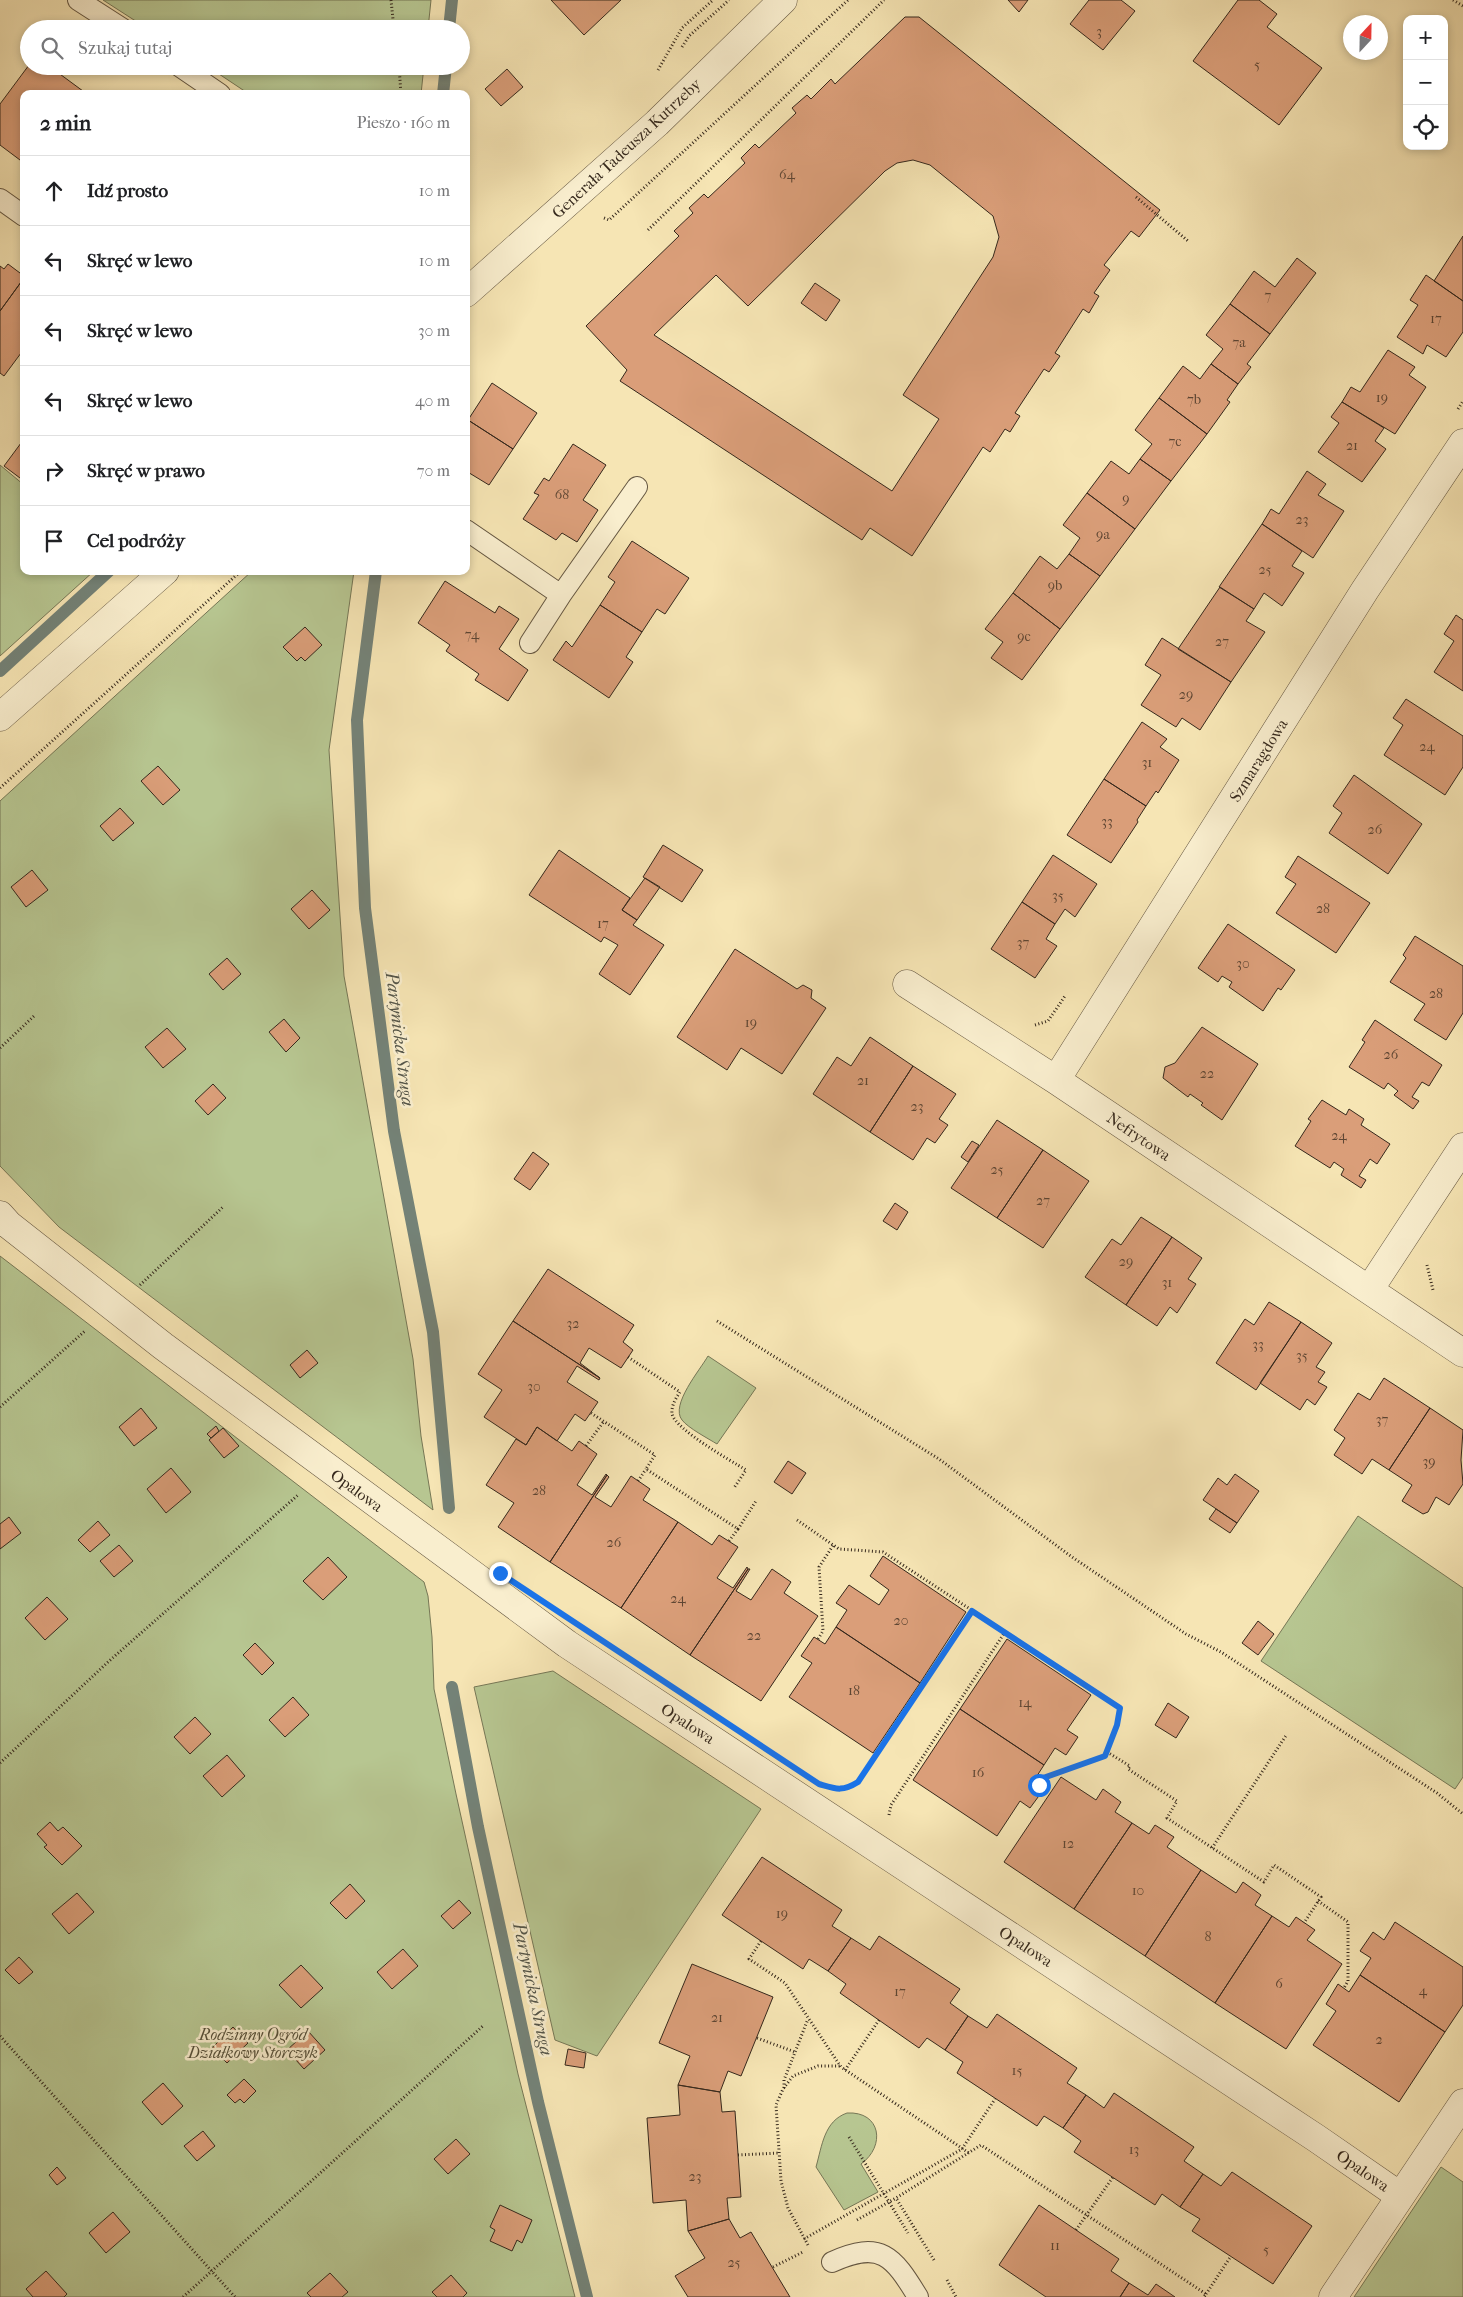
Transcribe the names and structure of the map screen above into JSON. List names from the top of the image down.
{
  "streets": {
    "street": [
      "Generała Tadeusza Kutrzeby",
      "Szmaragdowa",
      "Nefrytowa",
      "Opalowa"
    ]
  },
  "crossings": [
    ["Szmaragdowa", "Nefrytowa"]
  ],
  "water": ["Partynicka Struga"],
  "parks": ["Rodzinny Ogród Działkowy Storczyk"],
  "house_numbers": [
    "3",
    "5",
    "64",
    "7",
    "17",
    "7a",
    "19",
    "7b",
    "7c",
    "21",
    "68",
    "9",
    "23",
    "9a",
    "25",
    "9b",
    "74",
    "9c",
    "27",
    "29",
    "24",
    "31",
    "33",
    "26",
    "35",
    "28",
    "17",
    "37",
    "30",
    "28",
    "19",
    "26",
    "22",
    "21",
    "23",
    "24",
    "25",
    "27",
    "29",
    "31",
    "32",
    "33",
    "35",
    "30",
    "37",
    "39",
    "28",
    "26",
    "24",
    "20",
    "22",
    "18",
    "14",
    "16",
    "12",
    "10",
    "19",
    "8",
    "6",
    "4",
    "17",
    "21",
    "2",
    "15",
    "13",
    "23",
    "11",
    "5",
    "25"
  ],
  "north": "top",
  "page": {
    "map_buttons": ["+", "−"],
    "search": "Szukaj tutaj",
    "heading": ["2 min", "Pieszo · 160 m"],
    "list": [
      ["Idź prosto", "10 m"],
      ["Skręć w lewo", "10 m"],
      ["Skręć w lewo", "30 m"],
      ["Skręć w lewo", "40 m"],
      ["Skręć w prawo", "70 m"],
      "Cel podróży"
    ]
  }
}
